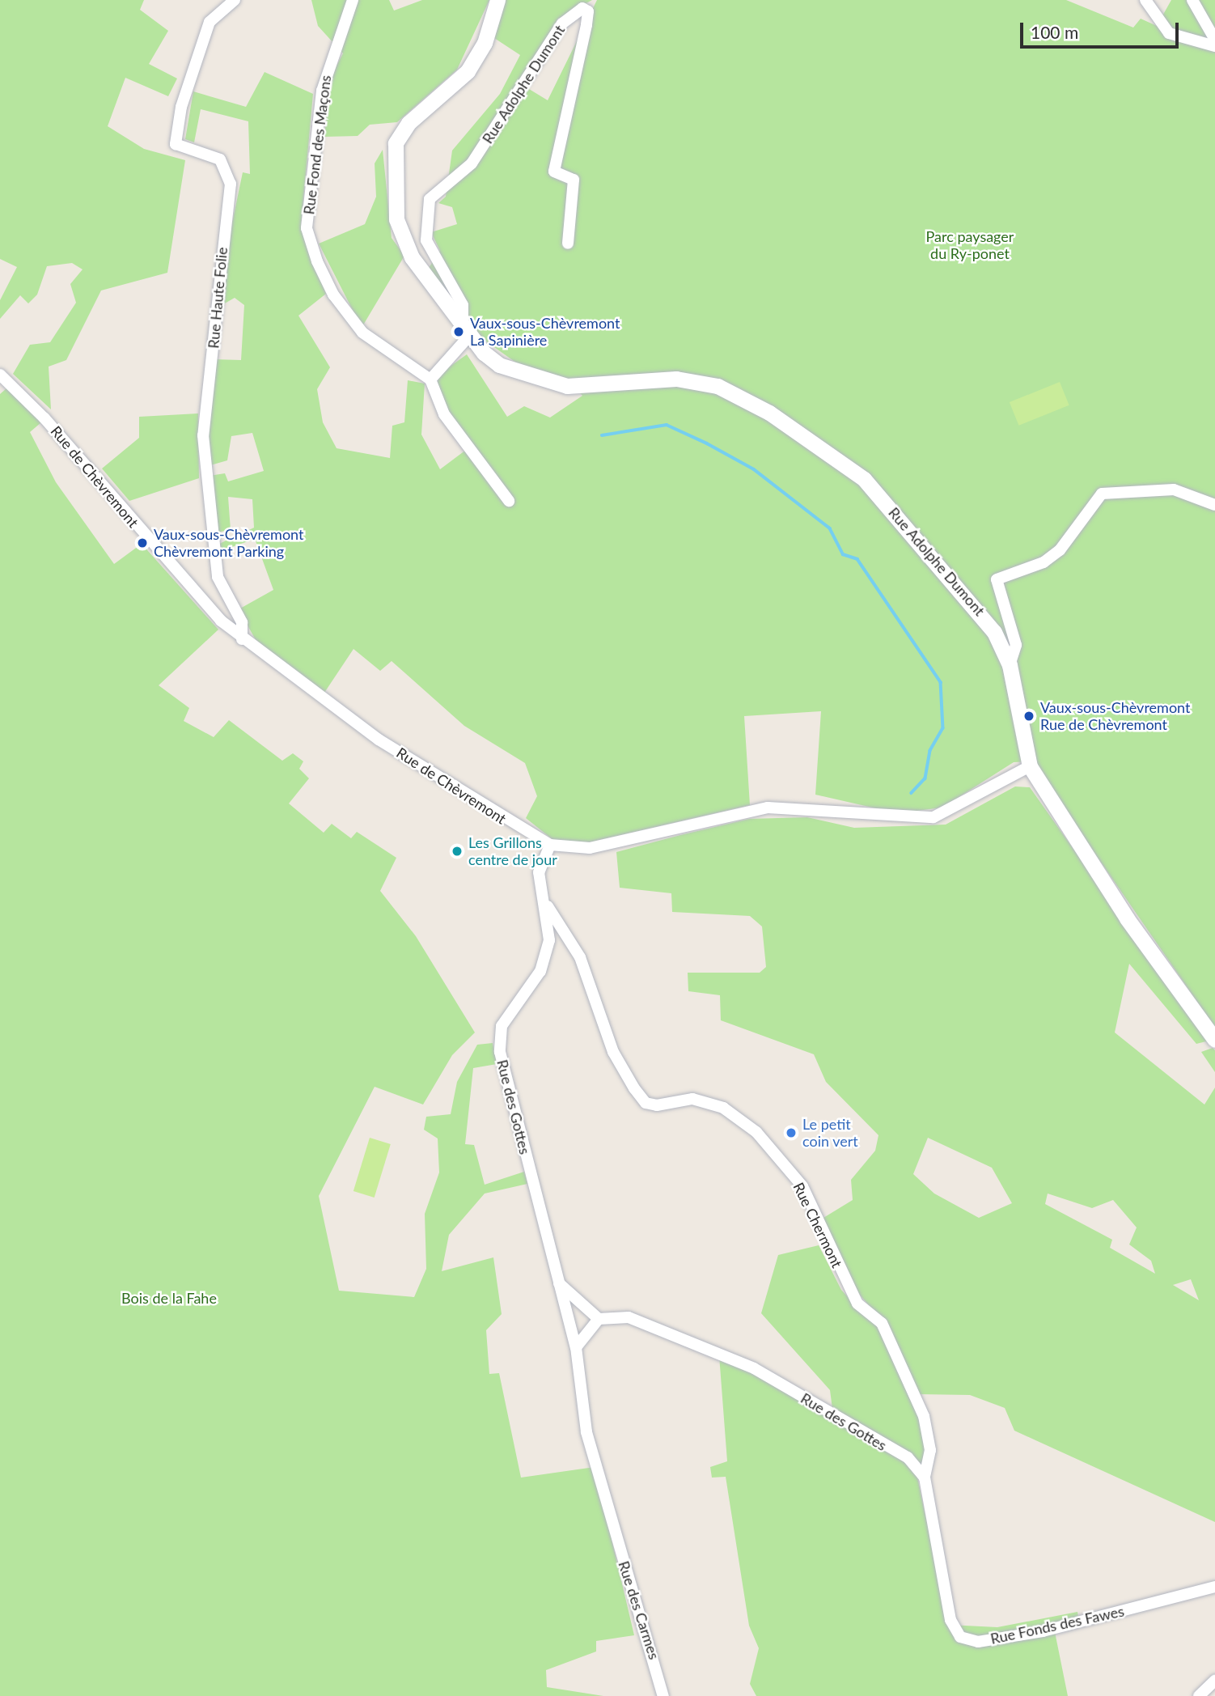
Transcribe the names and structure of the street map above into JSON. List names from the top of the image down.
{
  "streets": {
    "main road": ["Rue Adolphe Dumont"],
    "street": [
      "Rue Fond des Maçons",
      "Rue Haute Folie",
      "Rue de Chèvremont",
      "Rue des Gottes",
      "Rue Chermont",
      "Rue des Carmes",
      "Rue Fonds des Fawes"
    ]
  },
  "crossings": [
    ["Rue Adolphe Dumont", "Rue de Chèvremont"],
    ["Rue Haute Folie", "Rue de Chèvremont"],
    ["Rue de Chèvremont", "Rue des Gottes"],
    ["Rue des Gottes", "Rue Chermont"],
    ["Rue des Gottes", "Rue des Carmes"],
    ["Rue des Gottes", "Rue Fonds des Fawes"],
    ["Rue Chermont", "Rue Fonds des Fawes"]
  ],
  "parks": ["Parc paysager du Ry-ponet", "Bois de la Fahe"],
  "places": [
    "Vaux-sous-Chèvremont La Sapinière",
    "Vaux-sous-Chèvremont Chèvremont Parking",
    "Vaux-sous-Chèvremont Rue de Chèvremont",
    "Les Grillons centre de jour",
    "Le petit coin vert"
  ],
  "scale_bar": "100 m"
}
